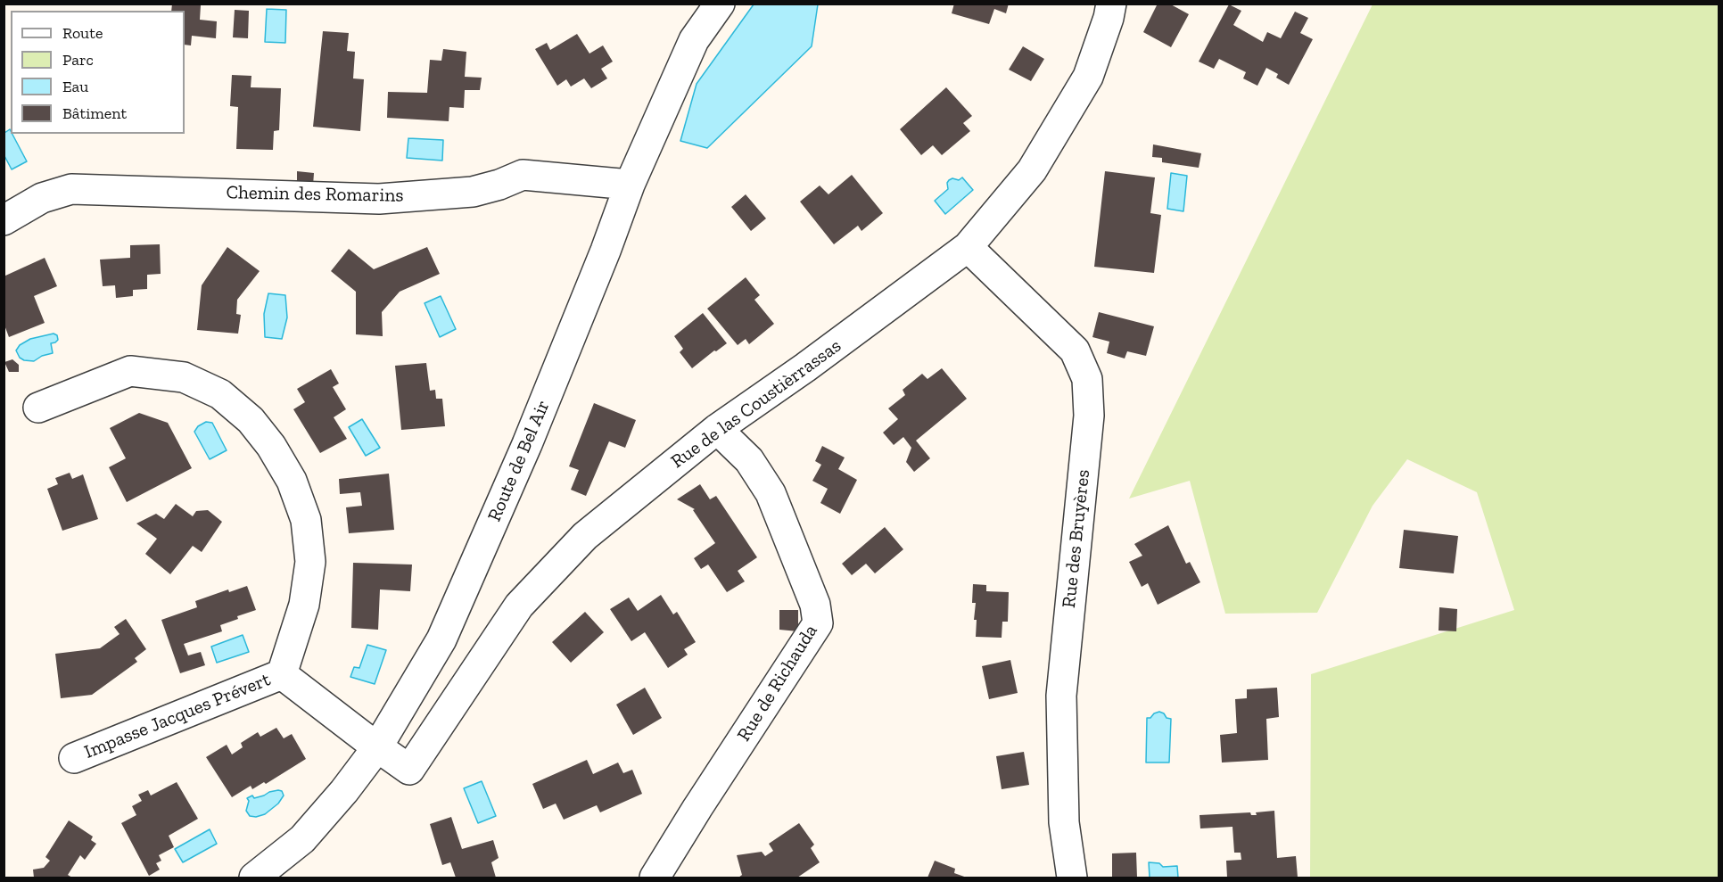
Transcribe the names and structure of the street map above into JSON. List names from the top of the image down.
{
  "streets": {
    "street": [
      "Chemin des Romarins",
      "Rue de las Coustièrrassas",
      "Route de Bel Air",
      "Rue des Bruyères",
      "Rue de Richauda",
      "Impasse Jacques Prévert"
    ]
  },
  "crossings": [
    ["Chemin des Romarins", "Route de Bel Air"],
    ["Rue de las Coustièrrassas", "Route de Bel Air"],
    ["Rue de las Coustièrrassas", "Rue des Bruyères"],
    ["Rue de las Coustièrrassas", "Rue de Richauda"]
  ],
  "legend": [
    "Route",
    "Parc",
    "Eau",
    "Bâtiment"
  ]
}
